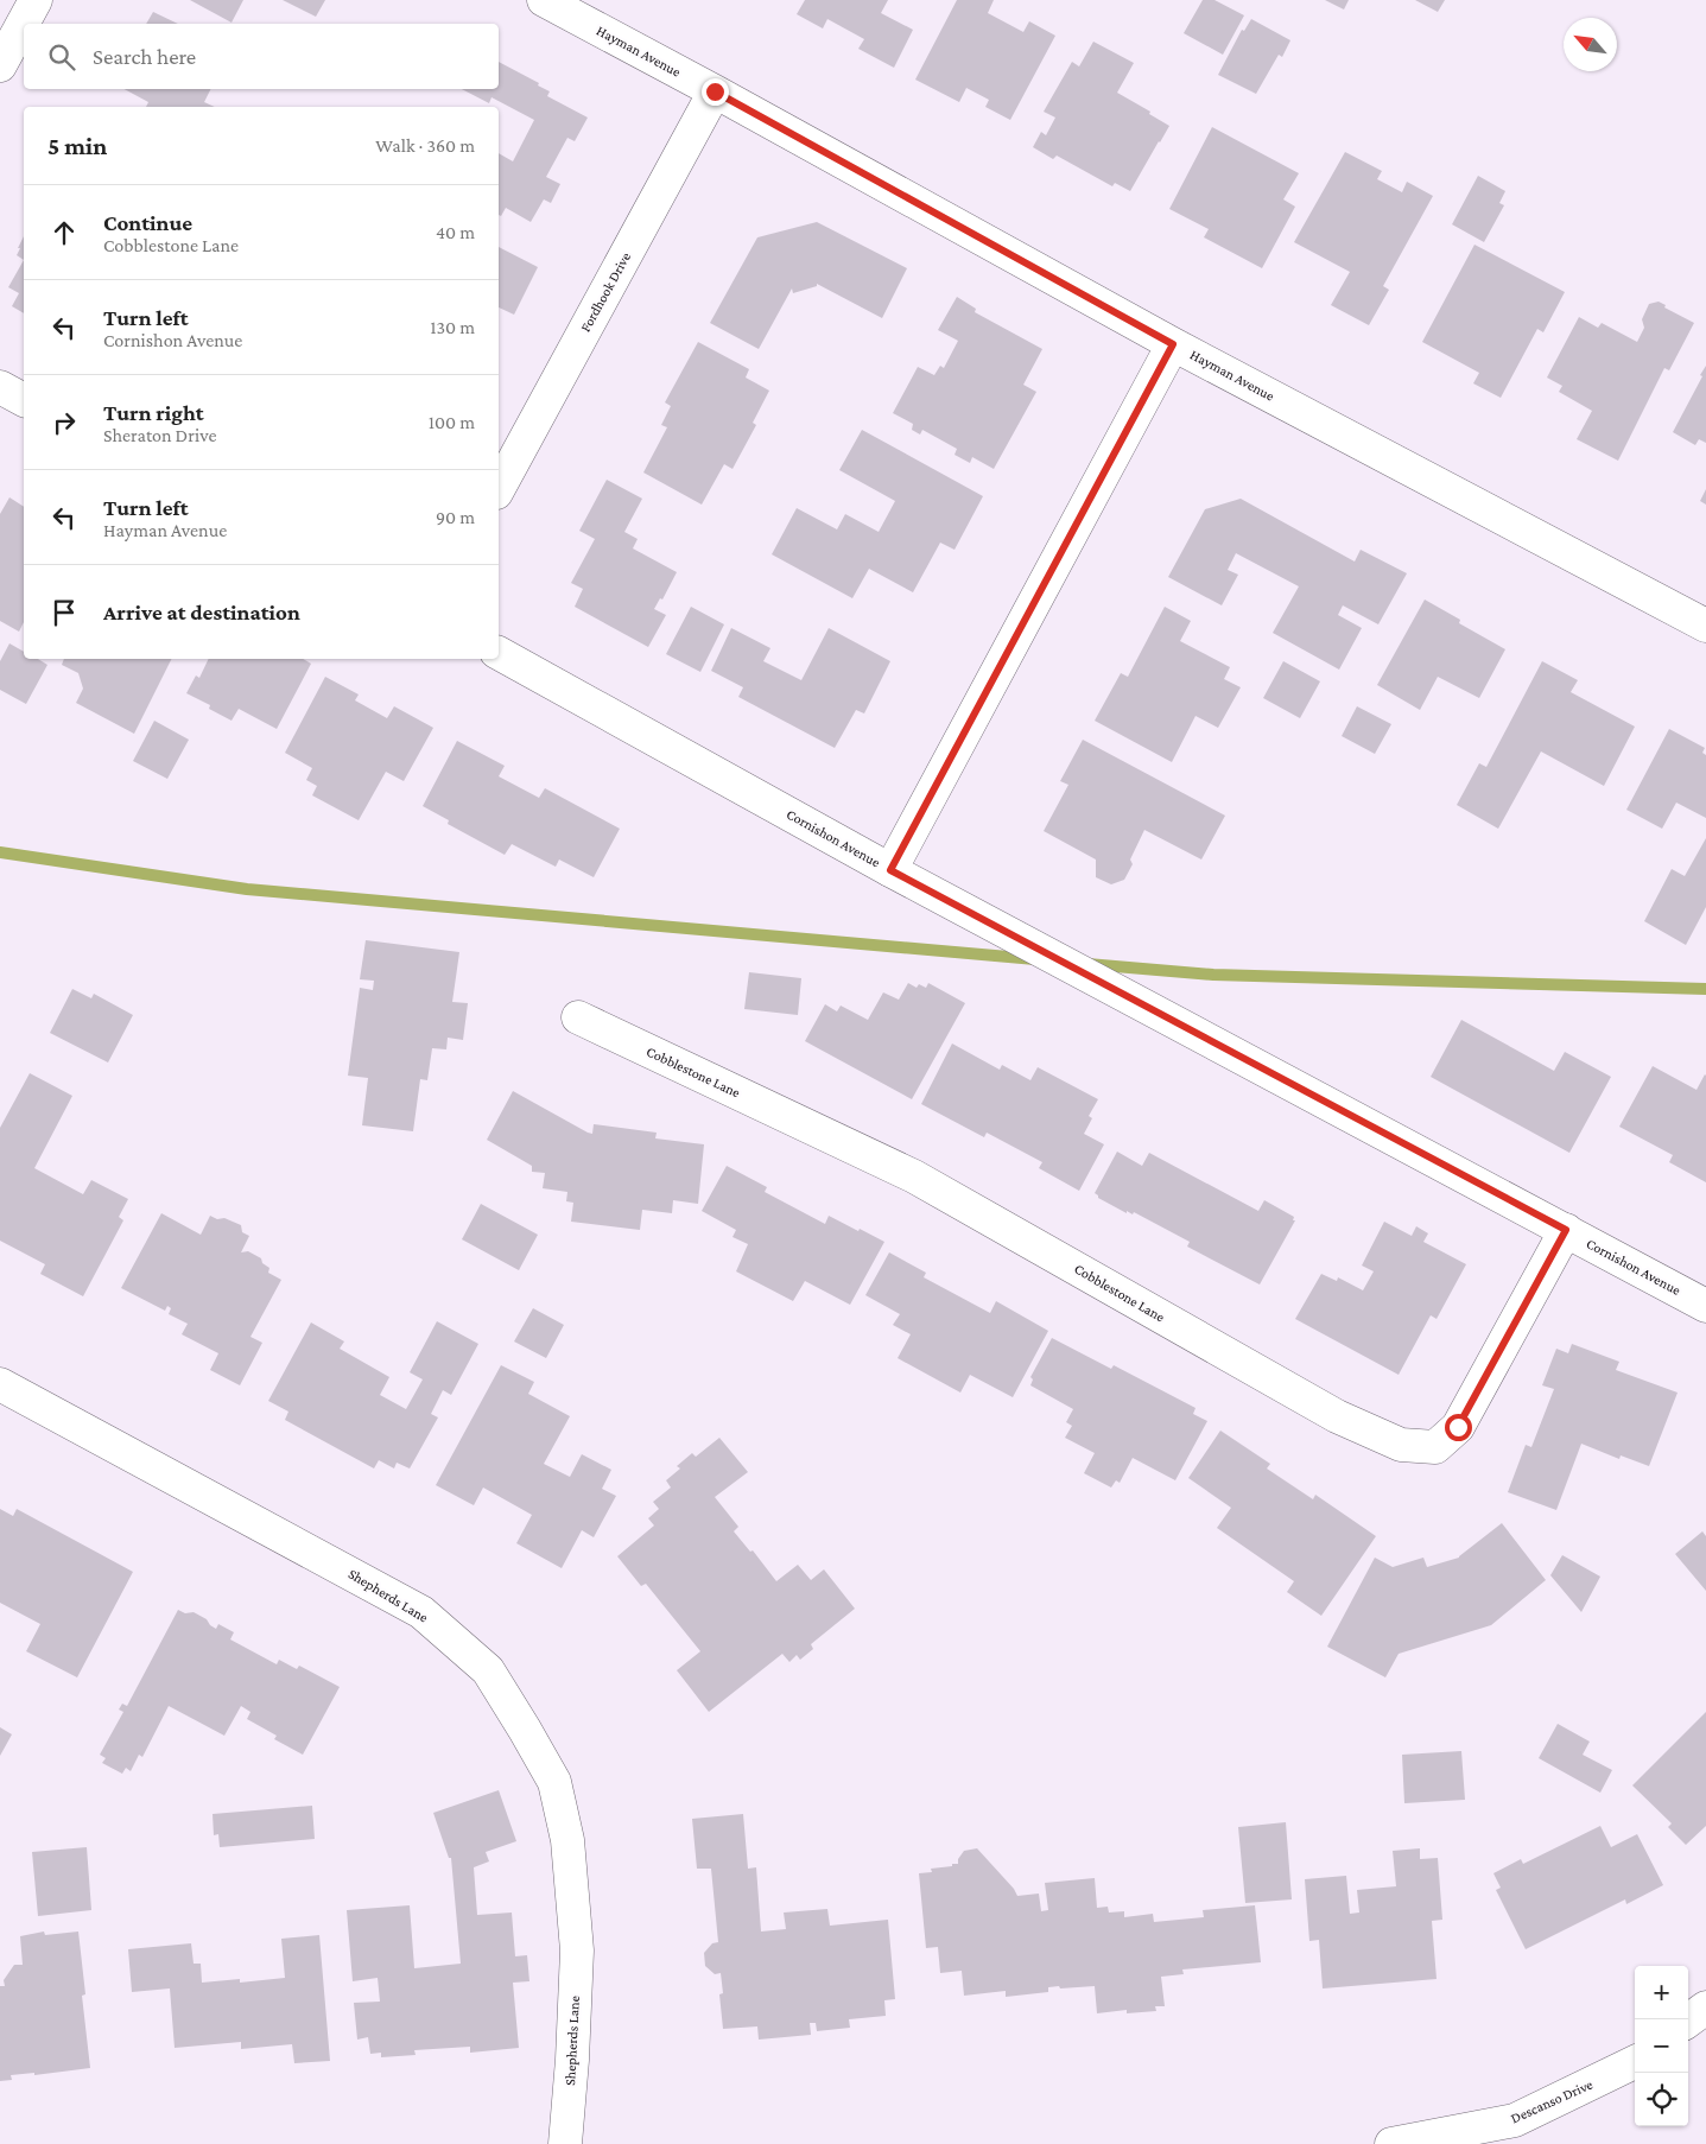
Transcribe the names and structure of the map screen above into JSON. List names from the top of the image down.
{
  "streets": {
    "street": [
      "Hayman Avenue",
      "Fordhook Drive",
      "Cornishon Avenue",
      "Cobblestone Lane",
      "Shepherds Lane",
      "Descanso Drive"
    ]
  },
  "crossings": [
    ["Hayman Avenue", "Fordhook Drive"],
    ["Cornishon Avenue", "Cobblestone Lane"]
  ],
  "north": "top left",
  "page": {
    "search": "Search here",
    "heading": ["5 min", "Walk · 360 m"],
    "list": [
      ["Continue", "Cobblestone Lane", "40 m"],
      ["Turn left", "Cornishon Avenue", "130 m"],
      ["Turn right", "Sheraton Drive", "100 m"],
      ["Turn left", "Hayman Avenue", "90 m"],
      "Arrive at destination"
    ],
    "map_buttons": ["+", "−"]
  }
}
